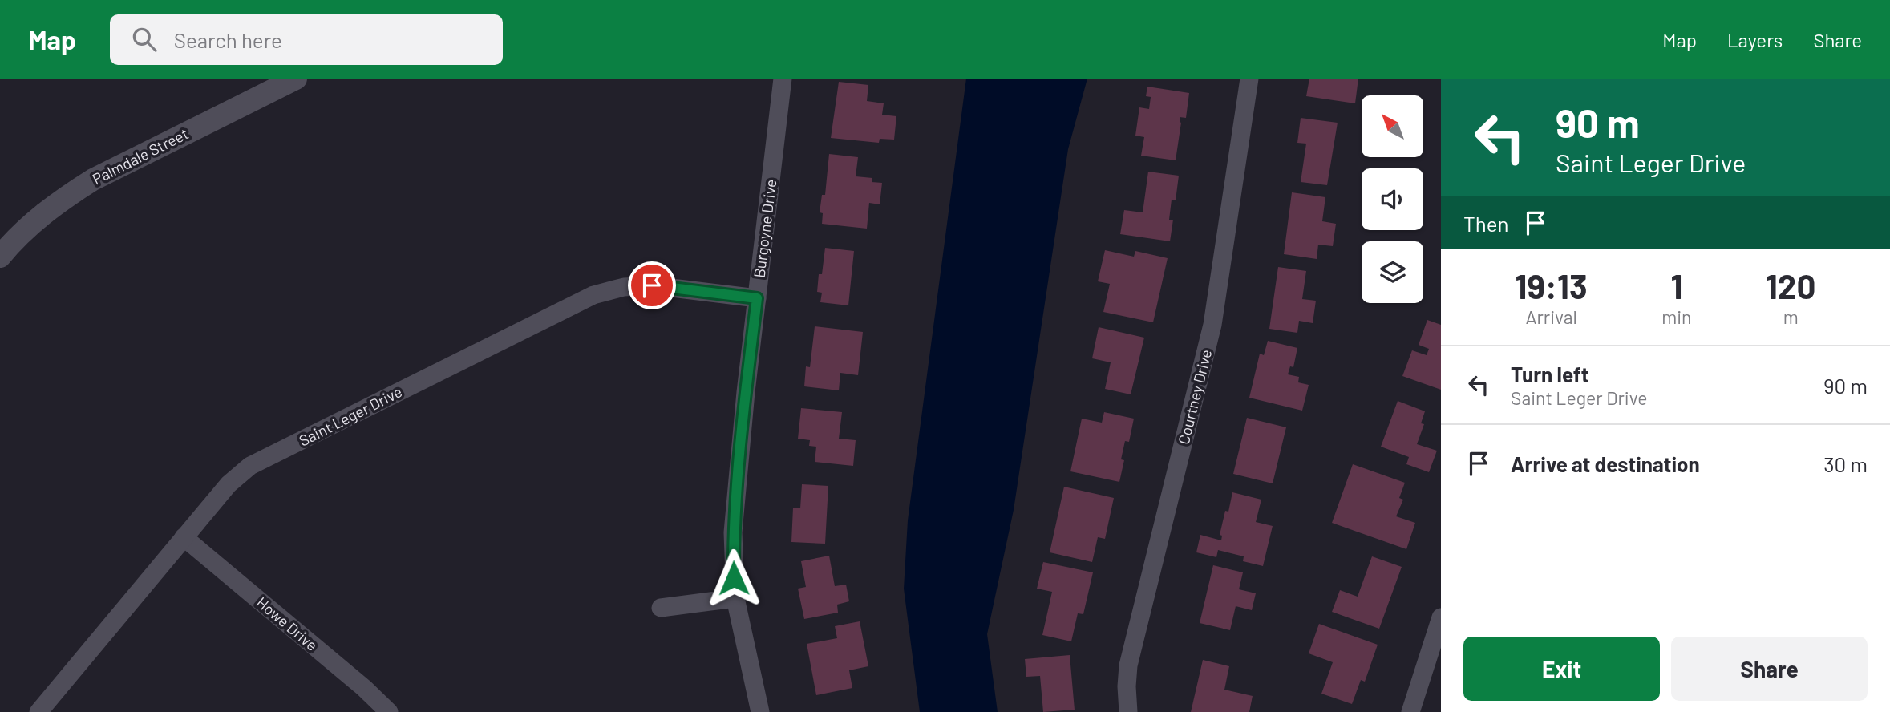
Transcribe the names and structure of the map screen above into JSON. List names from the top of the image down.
{
  "streets": {
    "street": [
      "Palmdale Street",
      "Burgoyne Drive",
      "Courtney Drive",
      "Saint Leger Drive",
      "Howe Drive"
    ]
  },
  "crossings": [
    ["Burgoyne Drive", "Saint Leger Drive"],
    ["Saint Leger Drive", "Howe Drive"]
  ],
  "north": "top left",
  "page": {
    "header": "Map",
    "search": "Search here",
    "nav": ["Map", "Layers", "Share"],
    "turn": ["90 m", "Saint Leger Drive"],
    "then": "Then",
    "eta": [
      "19:13",
      "Arrival",
      "1",
      "min",
      "120",
      "m"
    ],
    "list": [
      {
        "name": "Turn left",
        "note": "Saint Leger Drive",
        "value": "90 m"
      },
      {
        "name": "Arrive at destination",
        "value": "30 m"
      }
    ],
    "buttons": ["Exit", "Share"]
  }
}
